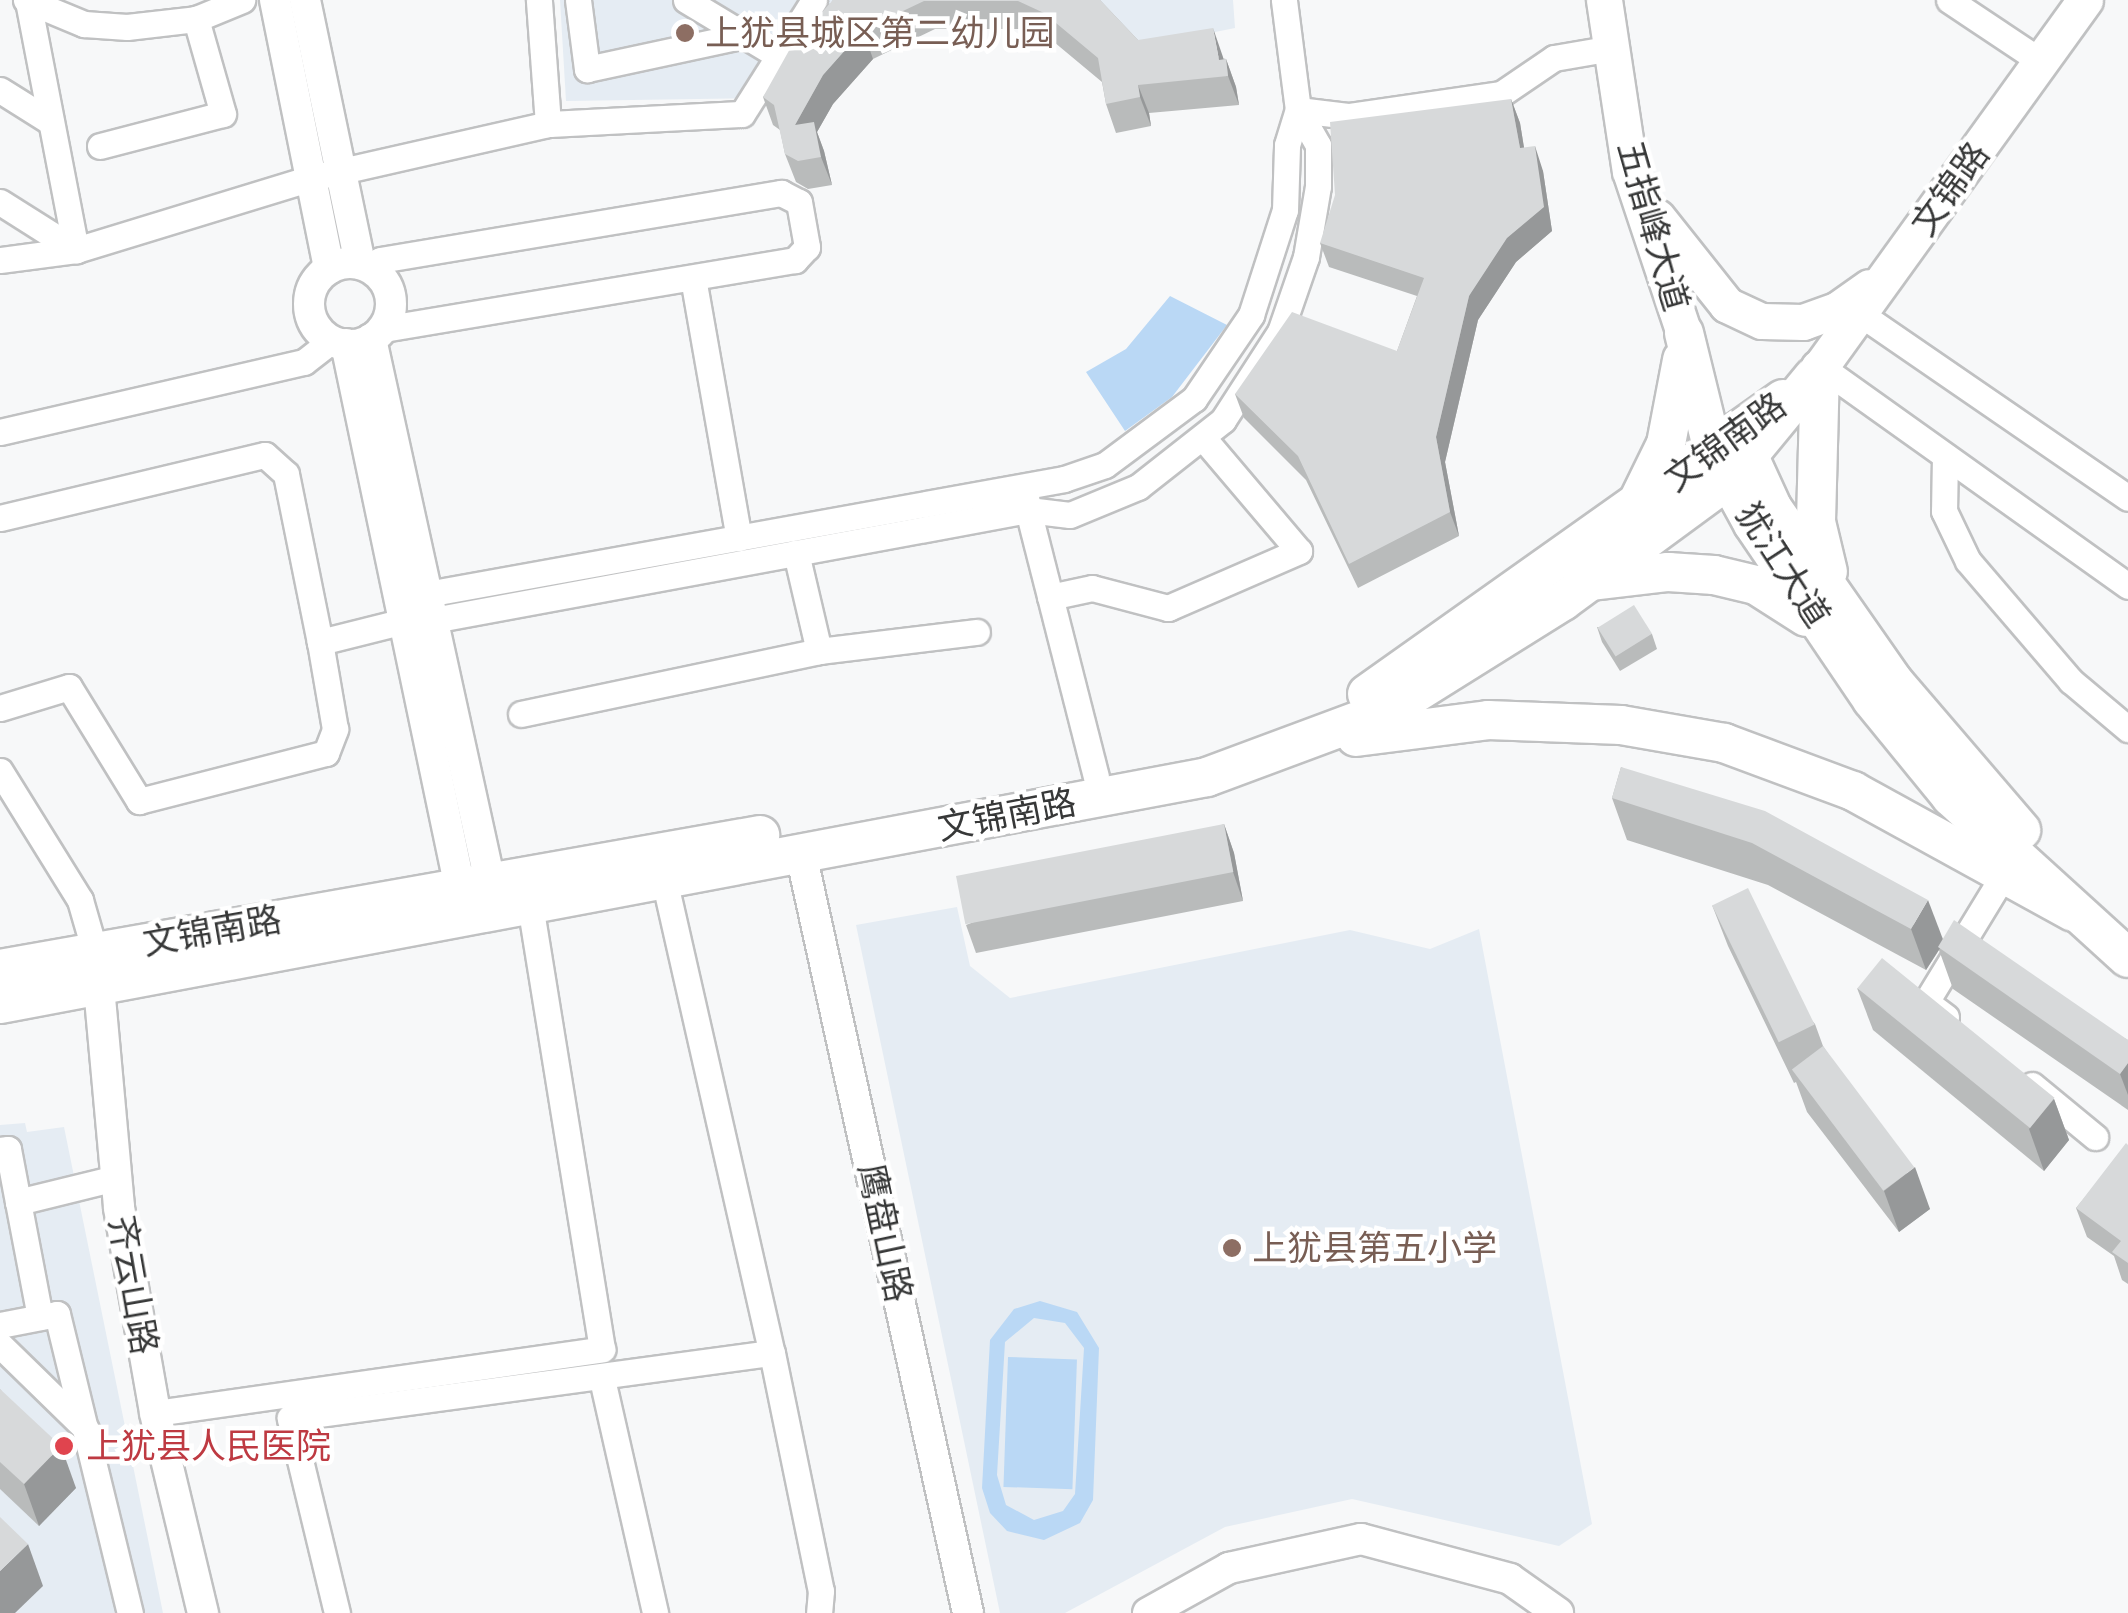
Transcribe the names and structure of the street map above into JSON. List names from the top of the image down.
{
  "streets": {
    "main road": [
      "文锦路",
      "五指峰大道",
      "文锦南路",
      "犹江大道"
    ],
    "street": ["鹰盘山路", "齐云山路"]
  },
  "crossings": [
    ["文锦路", "文锦南路"],
    ["五指峰大道", "犹江大道"],
    ["文锦南路", "犹江大道"],
    ["文锦南路", "鹰盘山路"],
    ["文锦南路", "齐云山路"]
  ],
  "places": ["上犹县城区第二幼儿园", "上犹县第五小学", "上犹县人民医院"]
}
